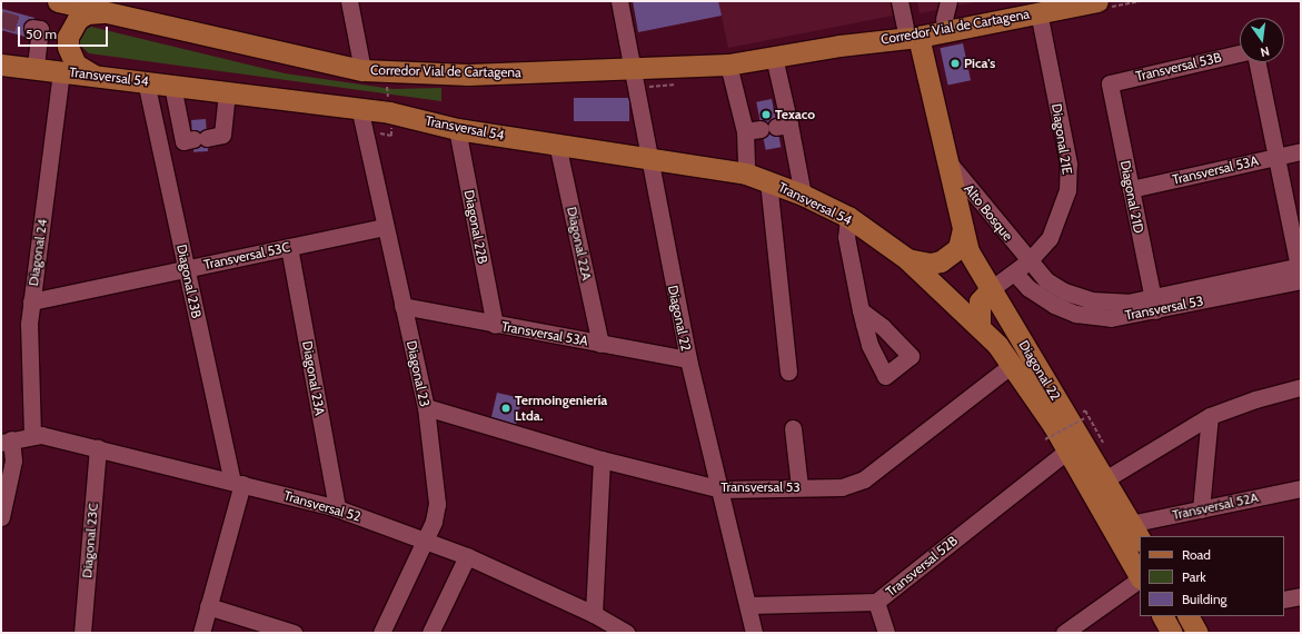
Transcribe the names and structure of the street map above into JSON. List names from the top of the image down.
{
  "streets": {
    "main road": ["Corredor Vial de Cartagena", "Transversal 54", "Diagonal 22"],
    "street": [
      "Transversal 53B",
      "Diagonal 21E",
      "Transversal 53A",
      "Diagonal 21D",
      "Alto Bosque",
      "Diagonal 22B",
      "Diagonal 22A",
      "Diagonal 24",
      "Transversal 53C",
      "Diagonal 23B",
      "Transversal 53",
      "Diagonal 23",
      "Diagonal 23A",
      "Transversal 52",
      "Transversal 52A",
      "Diagonal 23C",
      "Transversal 52B"
    ]
  },
  "crossings": [
    ["Corredor Vial de Cartagena", "Diagonal 21E"],
    ["Corredor Vial de Cartagena", "Diagonal 22"],
    ["Transversal 53B", "Diagonal 21D"],
    ["Transversal 54", "Diagonal 22B"],
    ["Transversal 54", "Diagonal 22A"],
    ["Transversal 54", "Diagonal 24"],
    ["Transversal 54", "Diagonal 23B"],
    ["Transversal 54", "Diagonal 22"],
    ["Transversal 54", "Diagonal 23"],
    ["Diagonal 21E", "Alto Bosque"],
    ["Diagonal 21E", "Transversal 53"],
    ["Diagonal 21E", "Diagonal 22"],
    ["Transversal 53A", "Diagonal 21D"],
    ["Transversal 53A", "Diagonal 22B"],
    ["Transversal 53A", "Diagonal 22A"],
    ["Transversal 53A", "Diagonal 22"],
    ["Transversal 53A", "Diagonal 23"],
    ["Diagonal 21D", "Transversal 53"],
    ["Alto Bosque", "Transversal 53"],
    ["Alto Bosque", "Diagonal 22"],
    ["Diagonal 24", "Transversal 53C"],
    ["Diagonal 24", "Transversal 52"],
    ["Transversal 53C", "Diagonal 23B"],
    ["Transversal 53C", "Diagonal 23"],
    ["Transversal 53C", "Diagonal 23A"],
    ["Diagonal 23B", "Transversal 52"],
    ["Transversal 53", "Diagonal 22"],
    ["Transversal 53", "Diagonal 23"],
    ["Diagonal 22", "Transversal 52A"],
    ["Diagonal 22", "Transversal 52B"],
    ["Diagonal 23", "Transversal 52"],
    ["Diagonal 23A", "Transversal 52"],
    ["Transversal 52", "Diagonal 23C"]
  ],
  "places": ["Pica's", "Texaco", "Termoingeniería Ltda."],
  "legend": ["Road", "Park", "Building"],
  "scale_bar": "50 m",
  "north": "bottom"
}
